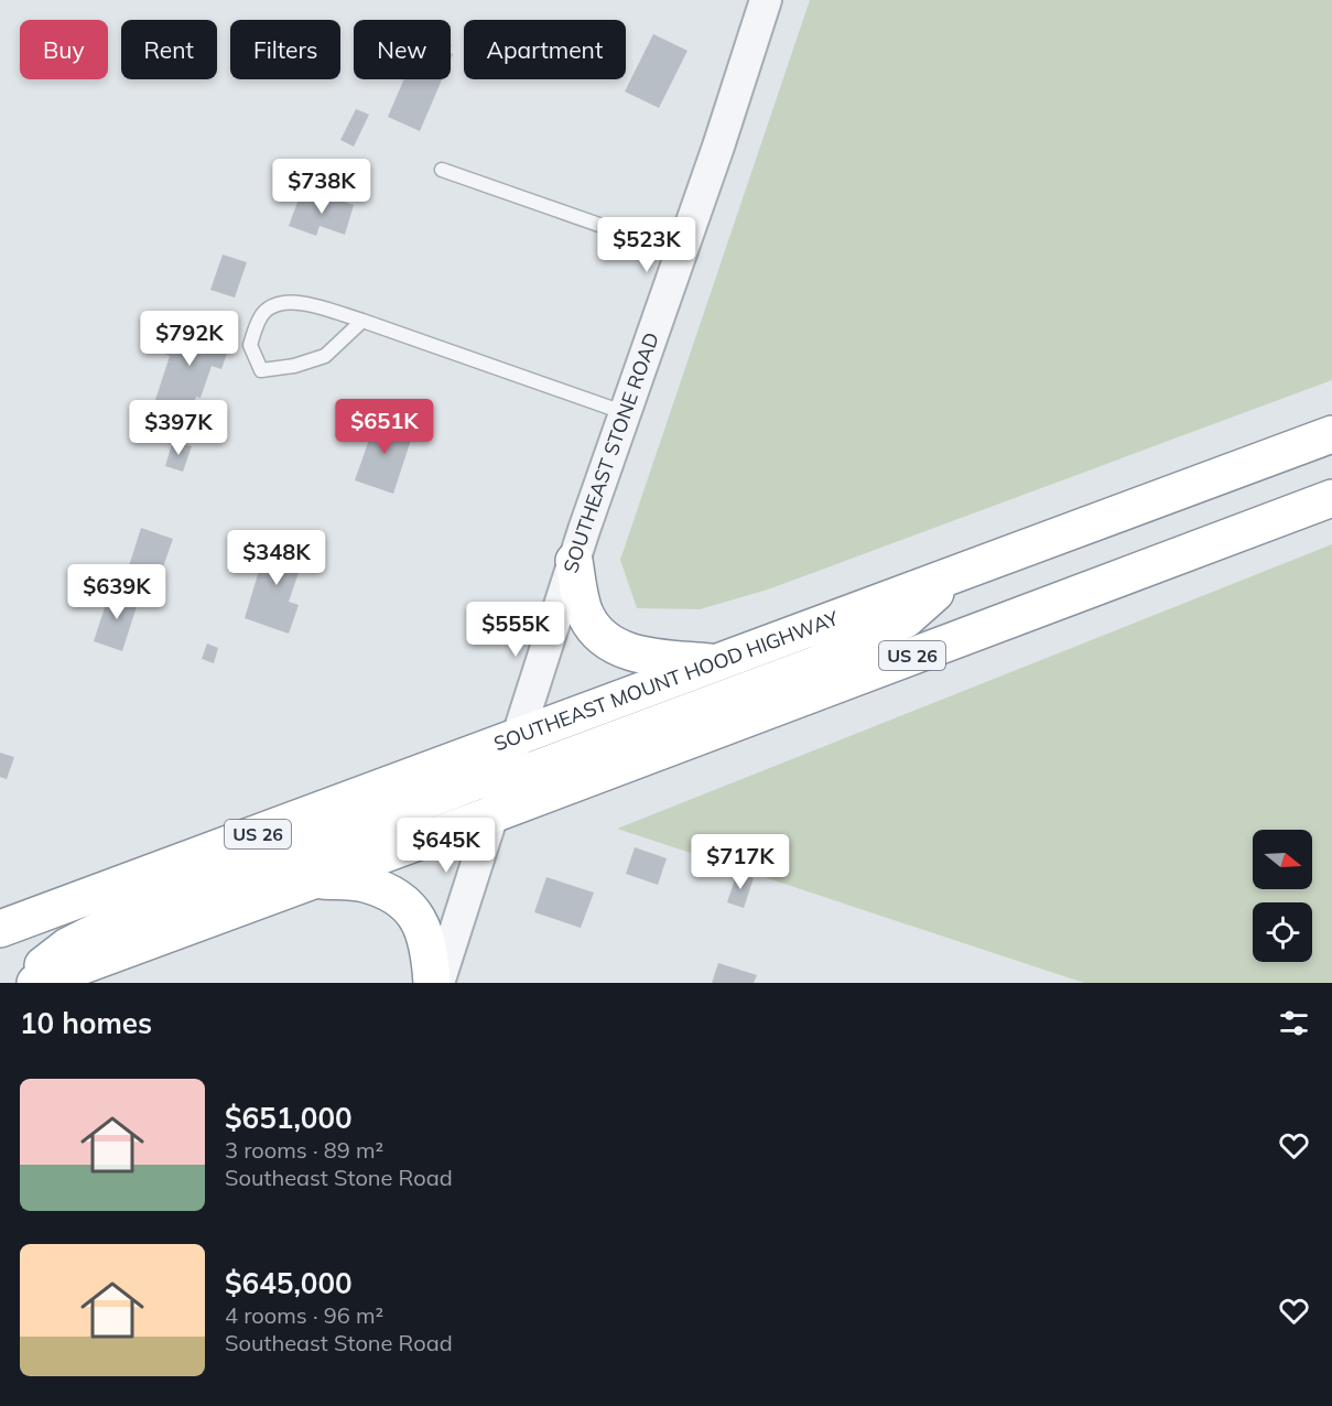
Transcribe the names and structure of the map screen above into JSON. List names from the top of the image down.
{
  "streets": {
    "highway": ["US 26", "SOUTHEAST MOUNT HOOD HIGHWAY"],
    "street": ["SOUTHEAST STONE ROAD"]
  },
  "crossings": [
    ["SOUTHEAST STONE ROAD", "SOUTHEAST MOUNT HOOD HIGHWAY"]
  ],
  "north": "right",
  "page": {
    "chip": [
      "Buy",
      "Rent",
      "Filters",
      "New",
      "Apartment"
    ],
    "price": [
      "$738K",
      "$523K",
      "$792K",
      "$651K",
      "$397K",
      "$348K",
      "$639K",
      "$555K",
      "$645K",
      "$717K"
    ],
    "heading": "10 homes",
    "list": [
      {
        "name": "$651,000",
        "note": "3 rooms · 89 m² · Southeast Stone Road"
      },
      {
        "name": "$645,000",
        "note": "4 rooms · 96 m² · Southeast Stone Road"
      }
    ]
  }
}
